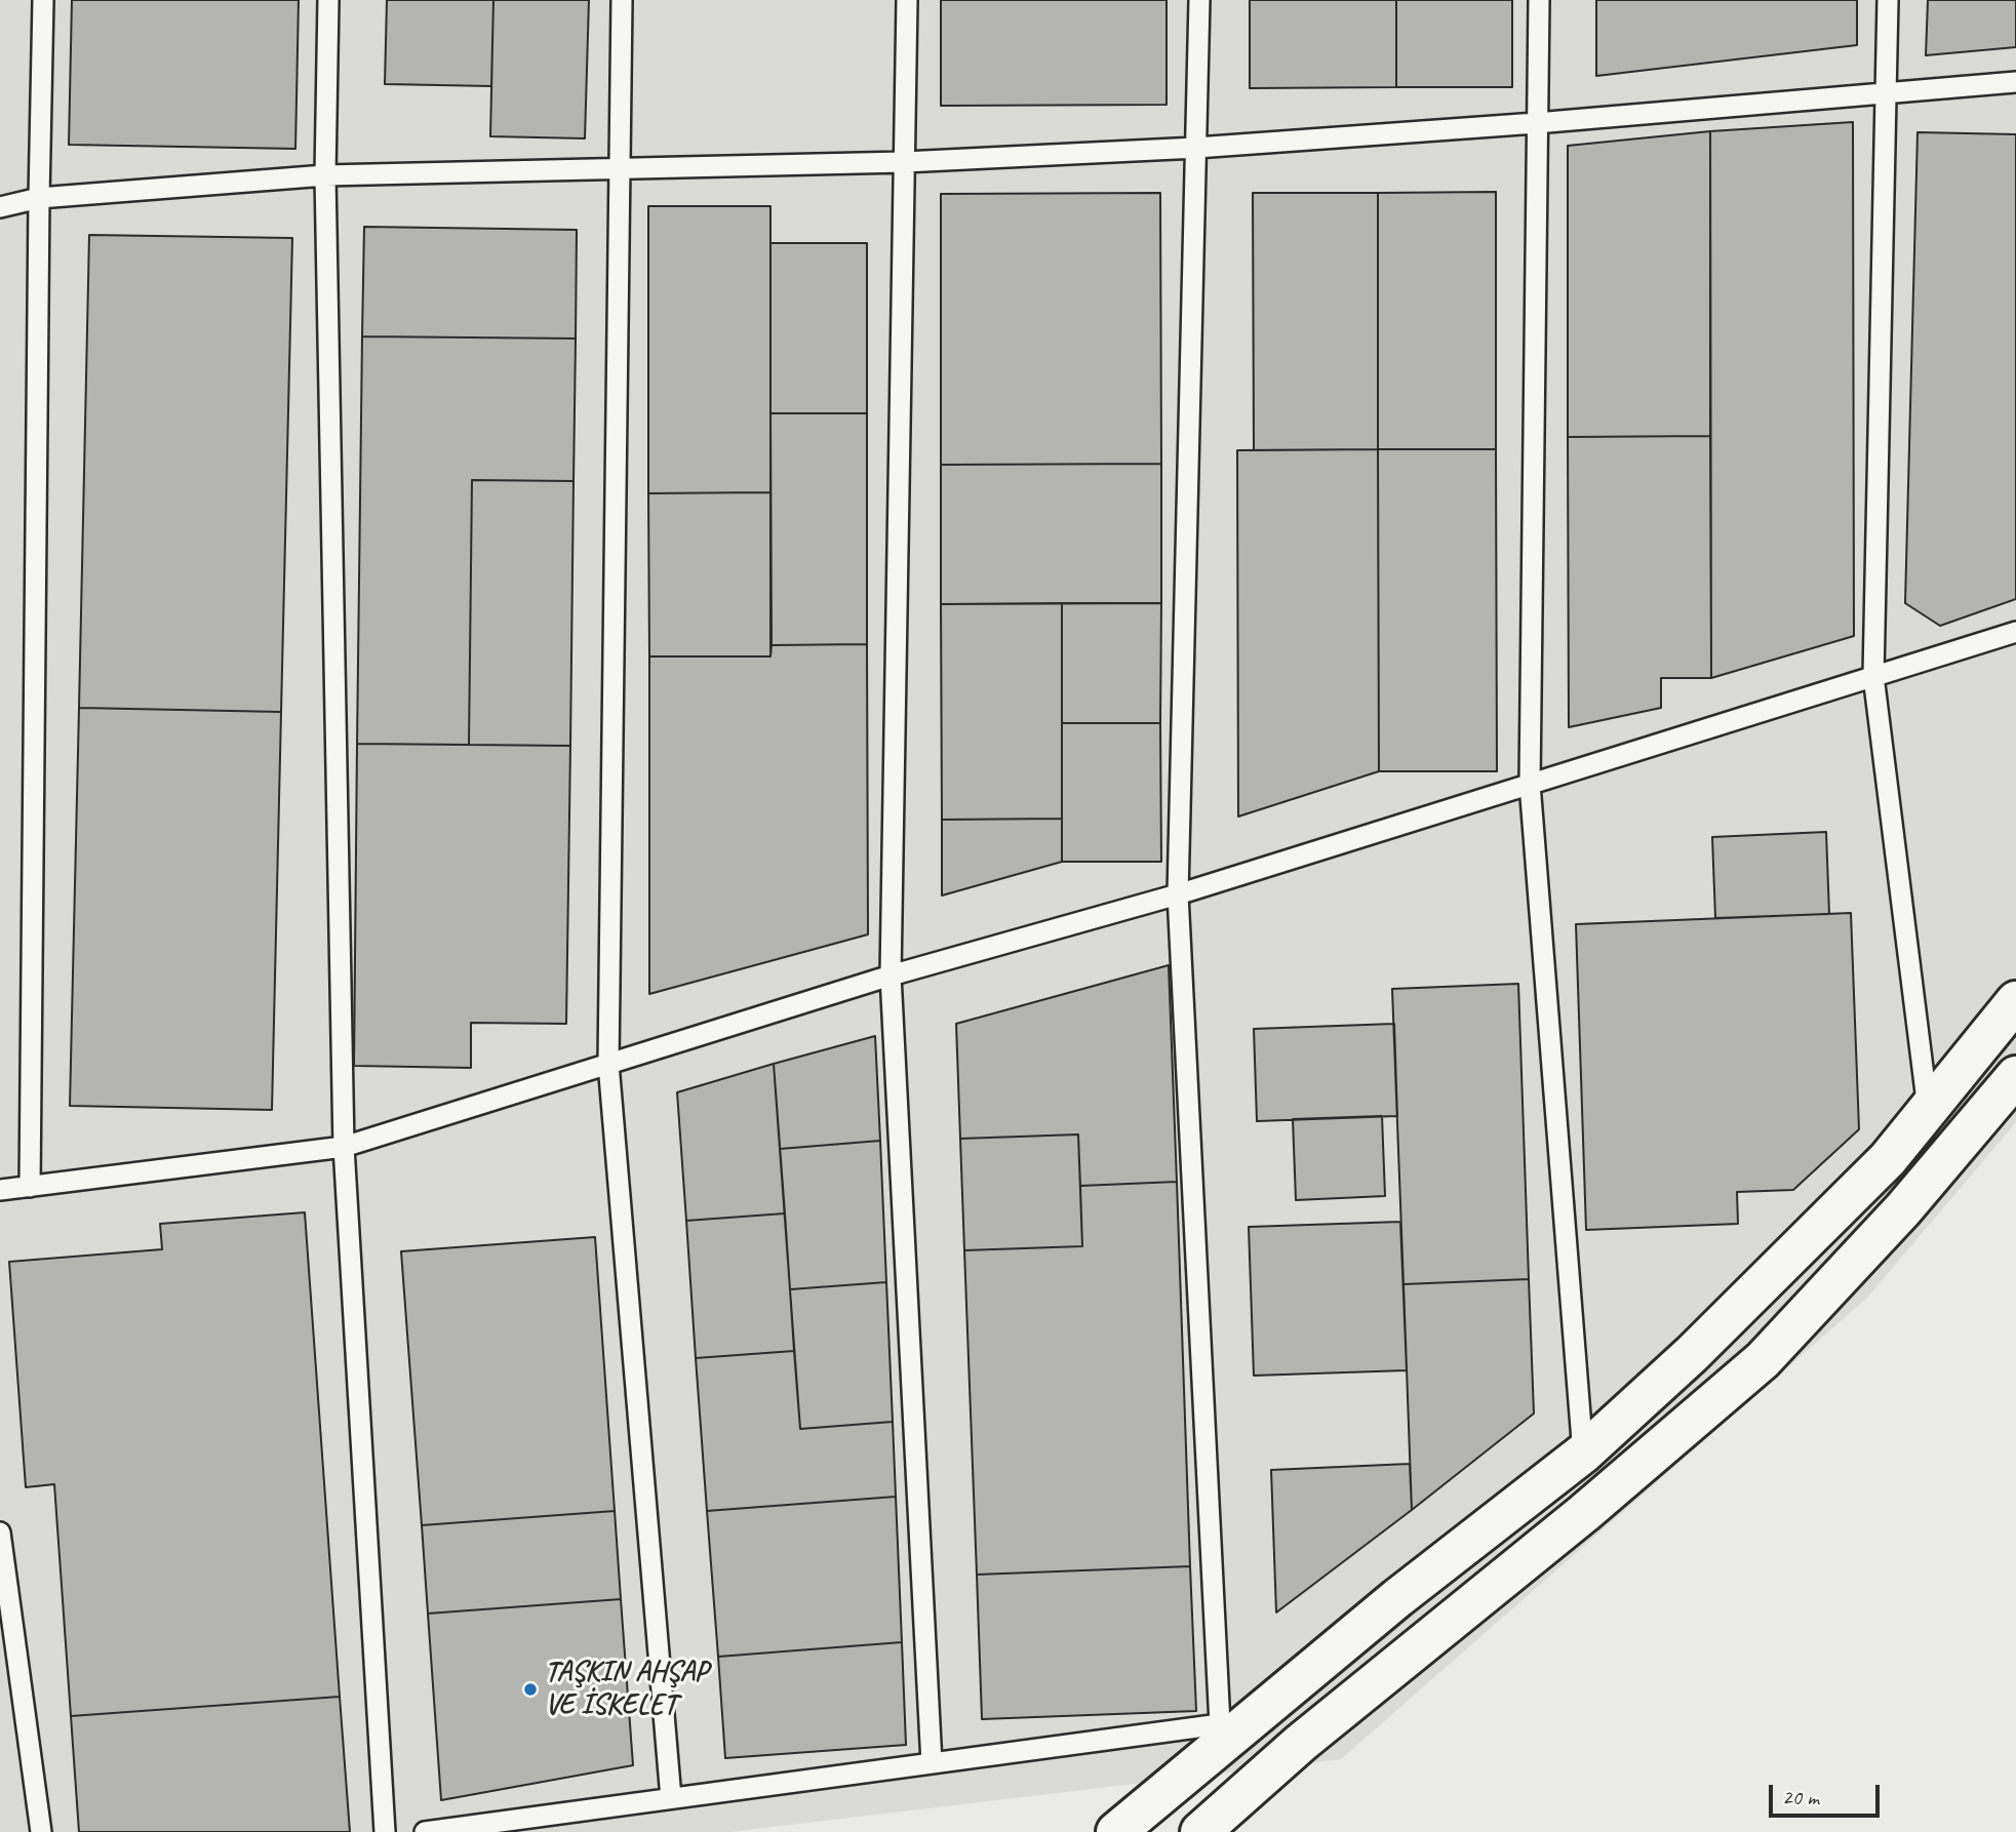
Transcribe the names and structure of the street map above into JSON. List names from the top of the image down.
{
  "places": ["TAŞKIN AHŞAP VE İSKELET"],
  "scale_bar": "20 m"
}
